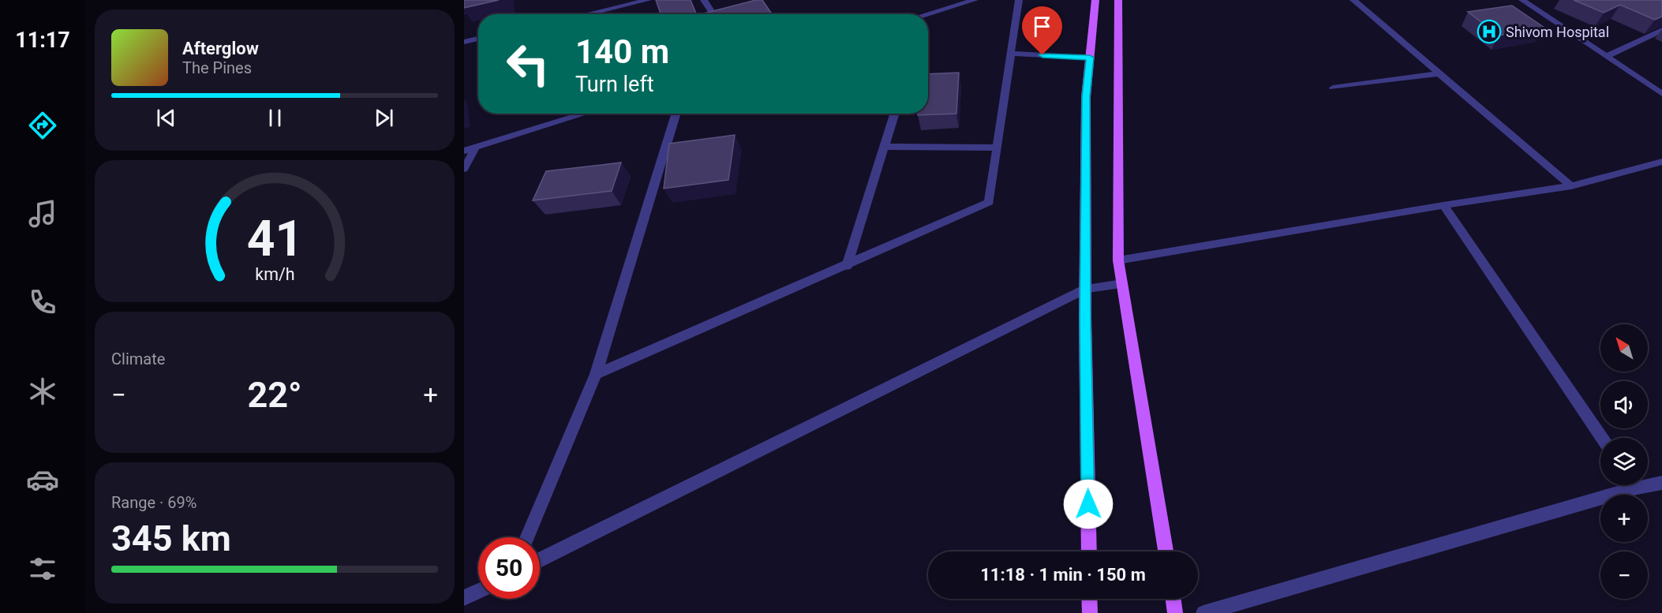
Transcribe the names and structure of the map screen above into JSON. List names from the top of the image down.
{
  "places": {
    "hospital": ["Shivom Hospital"]
  },
  "north": "top left",
  "page": {
    "tabs": "11:17",
    "turn": ["140 m", "Turn left"],
    "song": ["Afterglow", "The Pines"],
    "tile": [
      "Climate",
      ["Range · 69%", "345 km"]
    ],
    "map_buttons": ["+", "−"],
    "heat": ["−", "22°", "+"],
    "limit": "50",
    "trip": "11:18 · 1 min · 150 m",
    "gauge": ["41", "km/h"]
  }
}
